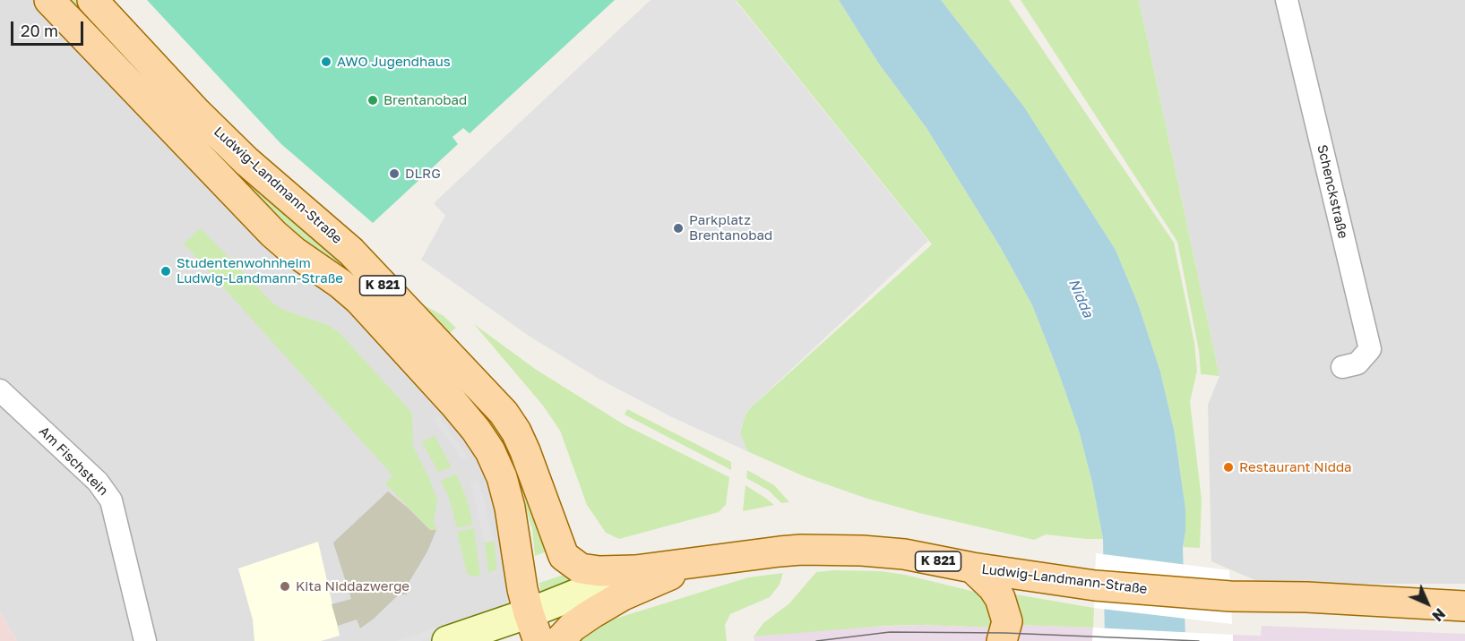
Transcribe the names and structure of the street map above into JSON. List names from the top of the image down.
{
  "streets": {
    "main road": ["Ludwig-Landmann-Straße", "K 821"],
    "street": ["Schenckstraße", "Am Fischstein"]
  },
  "crossings": [
    ["Ludwig-Landmann-Straße", "K 821"]
  ],
  "water": ["Nidda"],
  "places": [
    "AWO Jugendhaus",
    "Brentanobad",
    "DLRG",
    "Parkplatz Brentanobad",
    "Studentenwohnheim Ludwig-Landmann-Straße",
    "Restaurant Nidda",
    "Kita Niddazwerge"
  ],
  "scale_bar": "20 m",
  "north": "bottom right"
}
